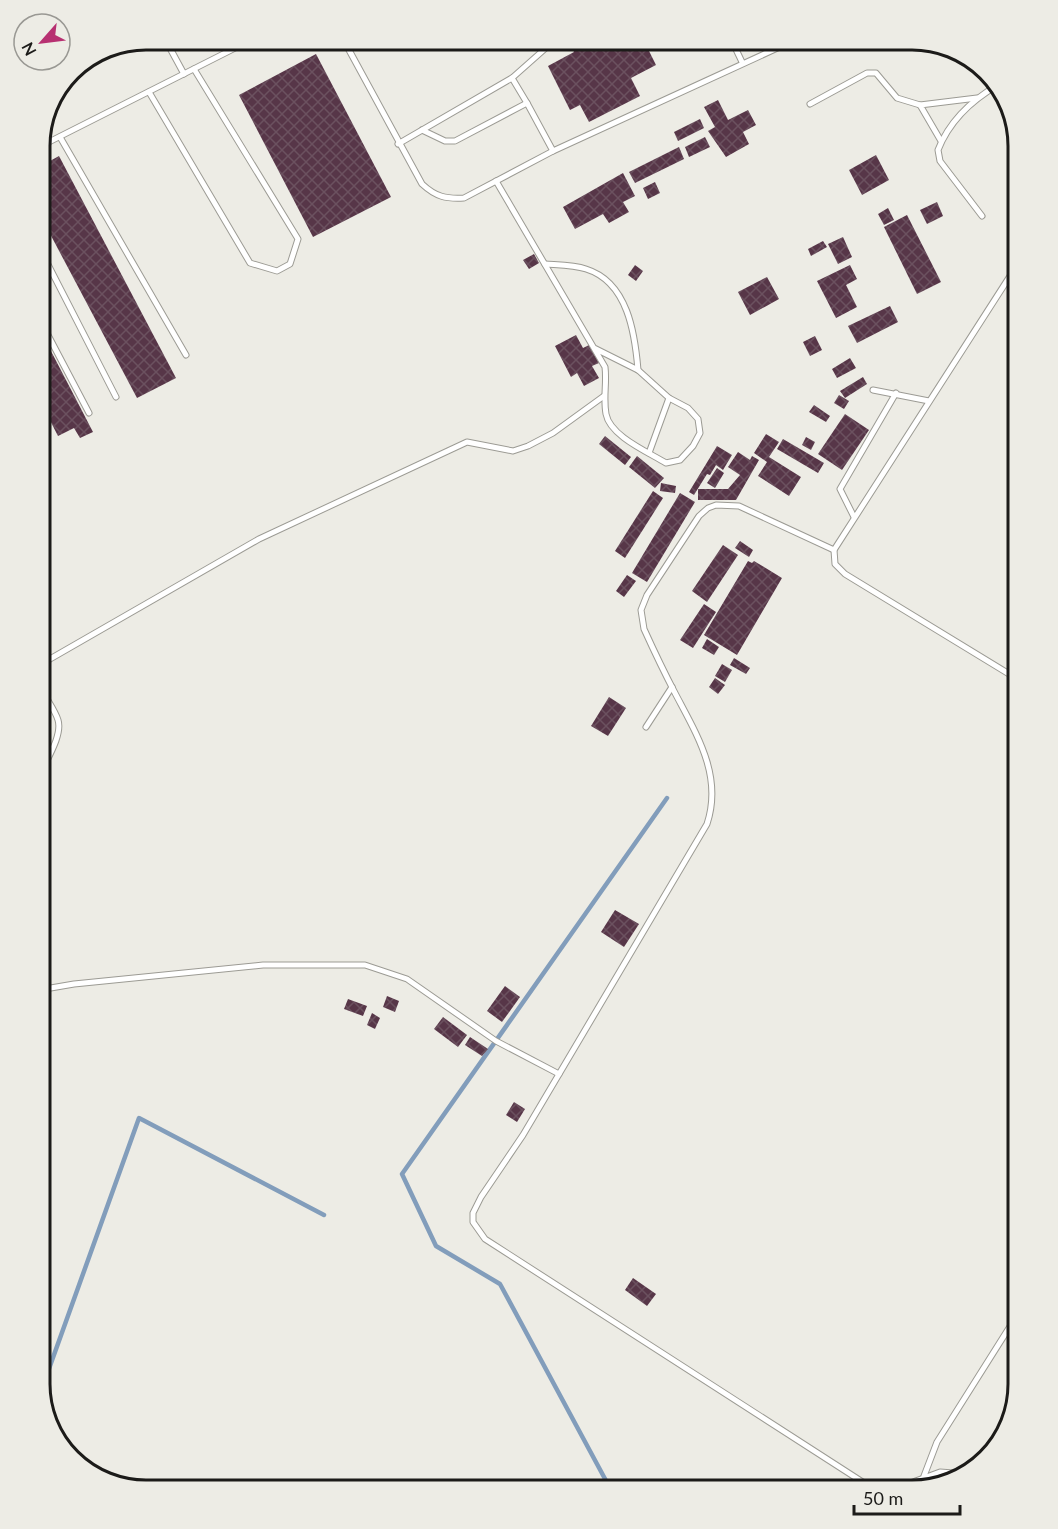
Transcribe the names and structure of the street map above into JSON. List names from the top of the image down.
{
  "scale_bar": "50 m",
  "north": "bottom left"
}
